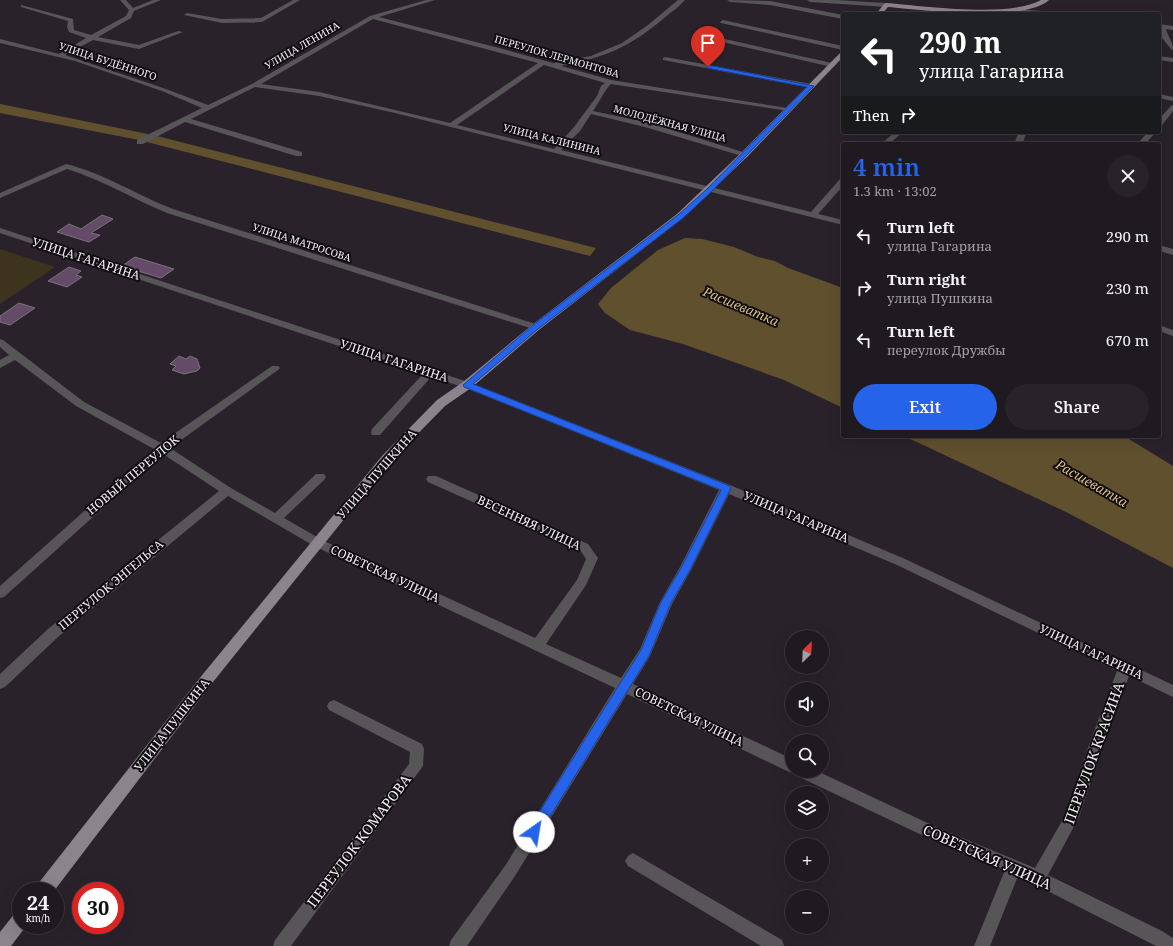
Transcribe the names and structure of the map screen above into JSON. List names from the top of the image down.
{
  "streets": {
    "main road": ["УЛИЦА ПУШКИНА"],
    "street": [
      "УЛИЦА ЛЕНИНА",
      "ПЕРЕУЛОК ЛЕРМОНТОВА",
      "УЛИЦА БУДЁННОГО",
      "МОЛОДЁЖНАЯ УЛИЦА",
      "УЛИЦА КАЛИНИНА",
      "УЛИЦА МАТРОСОВА",
      "УЛИЦА ГАГАРИНА",
      "НОВЫЙ ПЕРЕУЛОК",
      "ВЕСЕННЯЯ УЛИЦА",
      "СОВЕТСКАЯ УЛИЦА",
      "ПЕРЕУЛОК ЭНГЕЛЬСА",
      "ПЕРЕУЛОК КРАСИНА",
      "ПЕРЕУЛОК КОМАРОВА"
    ]
  },
  "crossings": [
    ["УЛИЦА ЛЕНИНА", "ПЕРЕУЛОК ЛЕРМОНТОВА"],
    ["УЛИЦА ЛЕНИНА", "УЛИЦА БУДЁННОГО"],
    ["УЛИЦА ЛЕНИНА", "УЛИЦА КАЛИНИНА"],
    ["ПЕРЕУЛОК ЛЕРМОНТОВА", "УЛИЦА ПУШКИНА"],
    ["МОЛОДЁЖНАЯ УЛИЦА", "УЛИЦА ПУШКИНА"],
    ["УЛИЦА КАЛИНИНА", "УЛИЦА ПУШКИНА"],
    ["УЛИЦА МАТРОСОВА", "УЛИЦА ПУШКИНА"],
    ["УЛИЦА ГАГАРИНА", "УЛИЦА ПУШКИНА"],
    ["УЛИЦА ГАГАРИНА", "ПЕРЕУЛОК КРАСИНА"],
    ["УЛИЦА ПУШКИНА", "СОВЕТСКАЯ УЛИЦА"],
    ["НОВЫЙ ПЕРЕУЛОК", "СОВЕТСКАЯ УЛИЦА"],
    ["ВЕСЕННЯЯ УЛИЦА", "СОВЕТСКАЯ УЛИЦА"],
    ["СОВЕТСКАЯ УЛИЦА", "ПЕРЕУЛОК ЭНГЕЛЬСА"],
    ["СОВЕТСКАЯ УЛИЦА", "ПЕРЕУЛОК КРАСИНА"]
  ],
  "water": ["Расшеватка"],
  "north": "top right",
  "page": {
    "turn": ["290 m", "улица Гагарина"],
    "then": "Then",
    "heading": ["4 min", "1.3 km · 13:02"],
    "list": [
      {
        "name": "Turn left",
        "note": "улица Гагарина",
        "value": "290 m"
      },
      {
        "name": "Turn right",
        "note": "улица Пушкина",
        "value": "230 m"
      },
      {
        "name": "Turn left",
        "note": "переулок Дружбы",
        "value": "670 m"
      }
    ],
    "buttons": ["Exit", "Share"],
    "map_buttons": ["+", "−"],
    "speed": "24 km/h",
    "limit": "30"
  }
}
